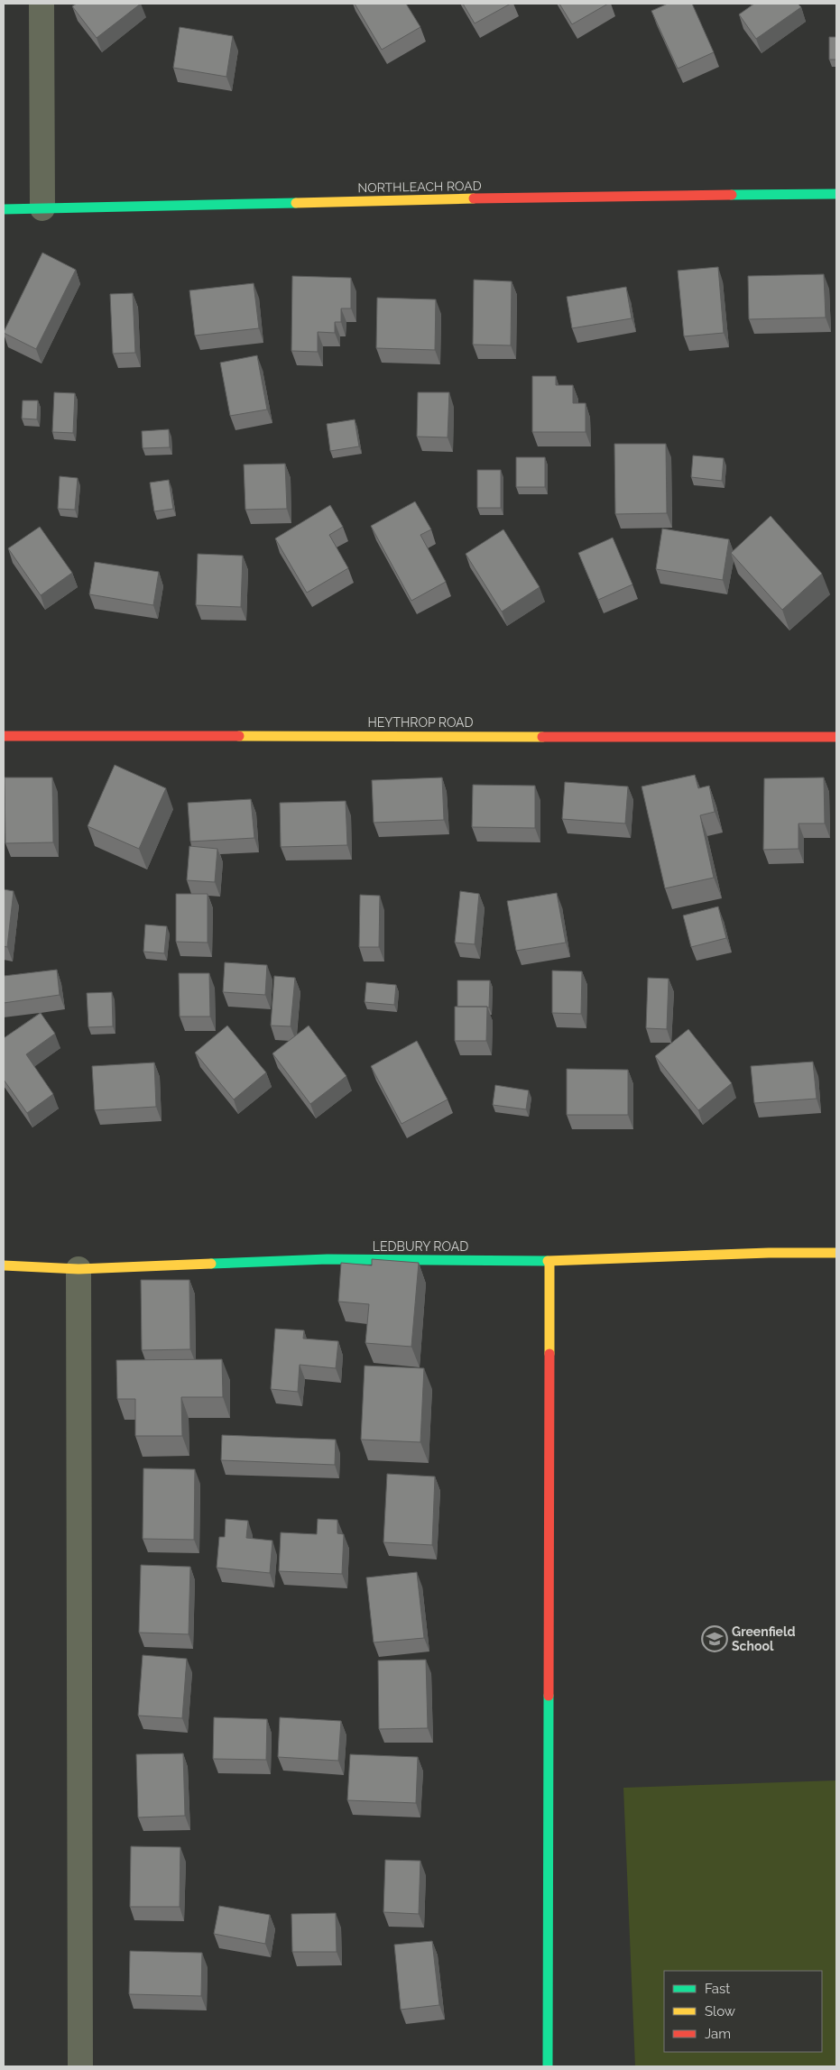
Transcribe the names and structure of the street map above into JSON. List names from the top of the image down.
{
  "streets": {
    "street": ["NORTHLEACH ROAD", "HEYTHROP ROAD", "LEDBURY ROAD"]
  },
  "places": {
    "school or university": ["Greenfield School"]
  },
  "legend": ["Fast", "Slow", "Jam"]
}
